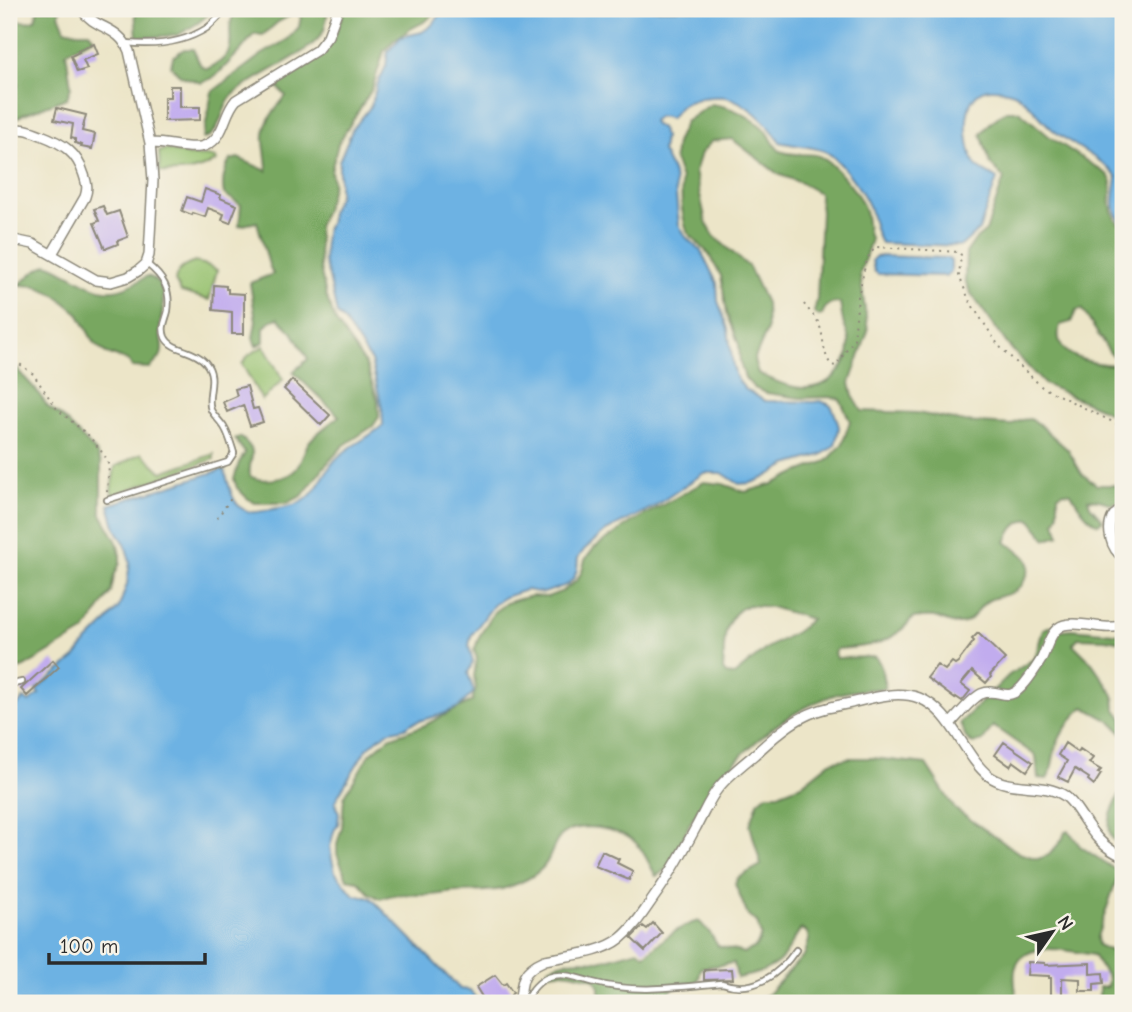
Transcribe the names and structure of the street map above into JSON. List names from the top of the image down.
{
  "scale_bar": "100 m",
  "north": "top right"
}
